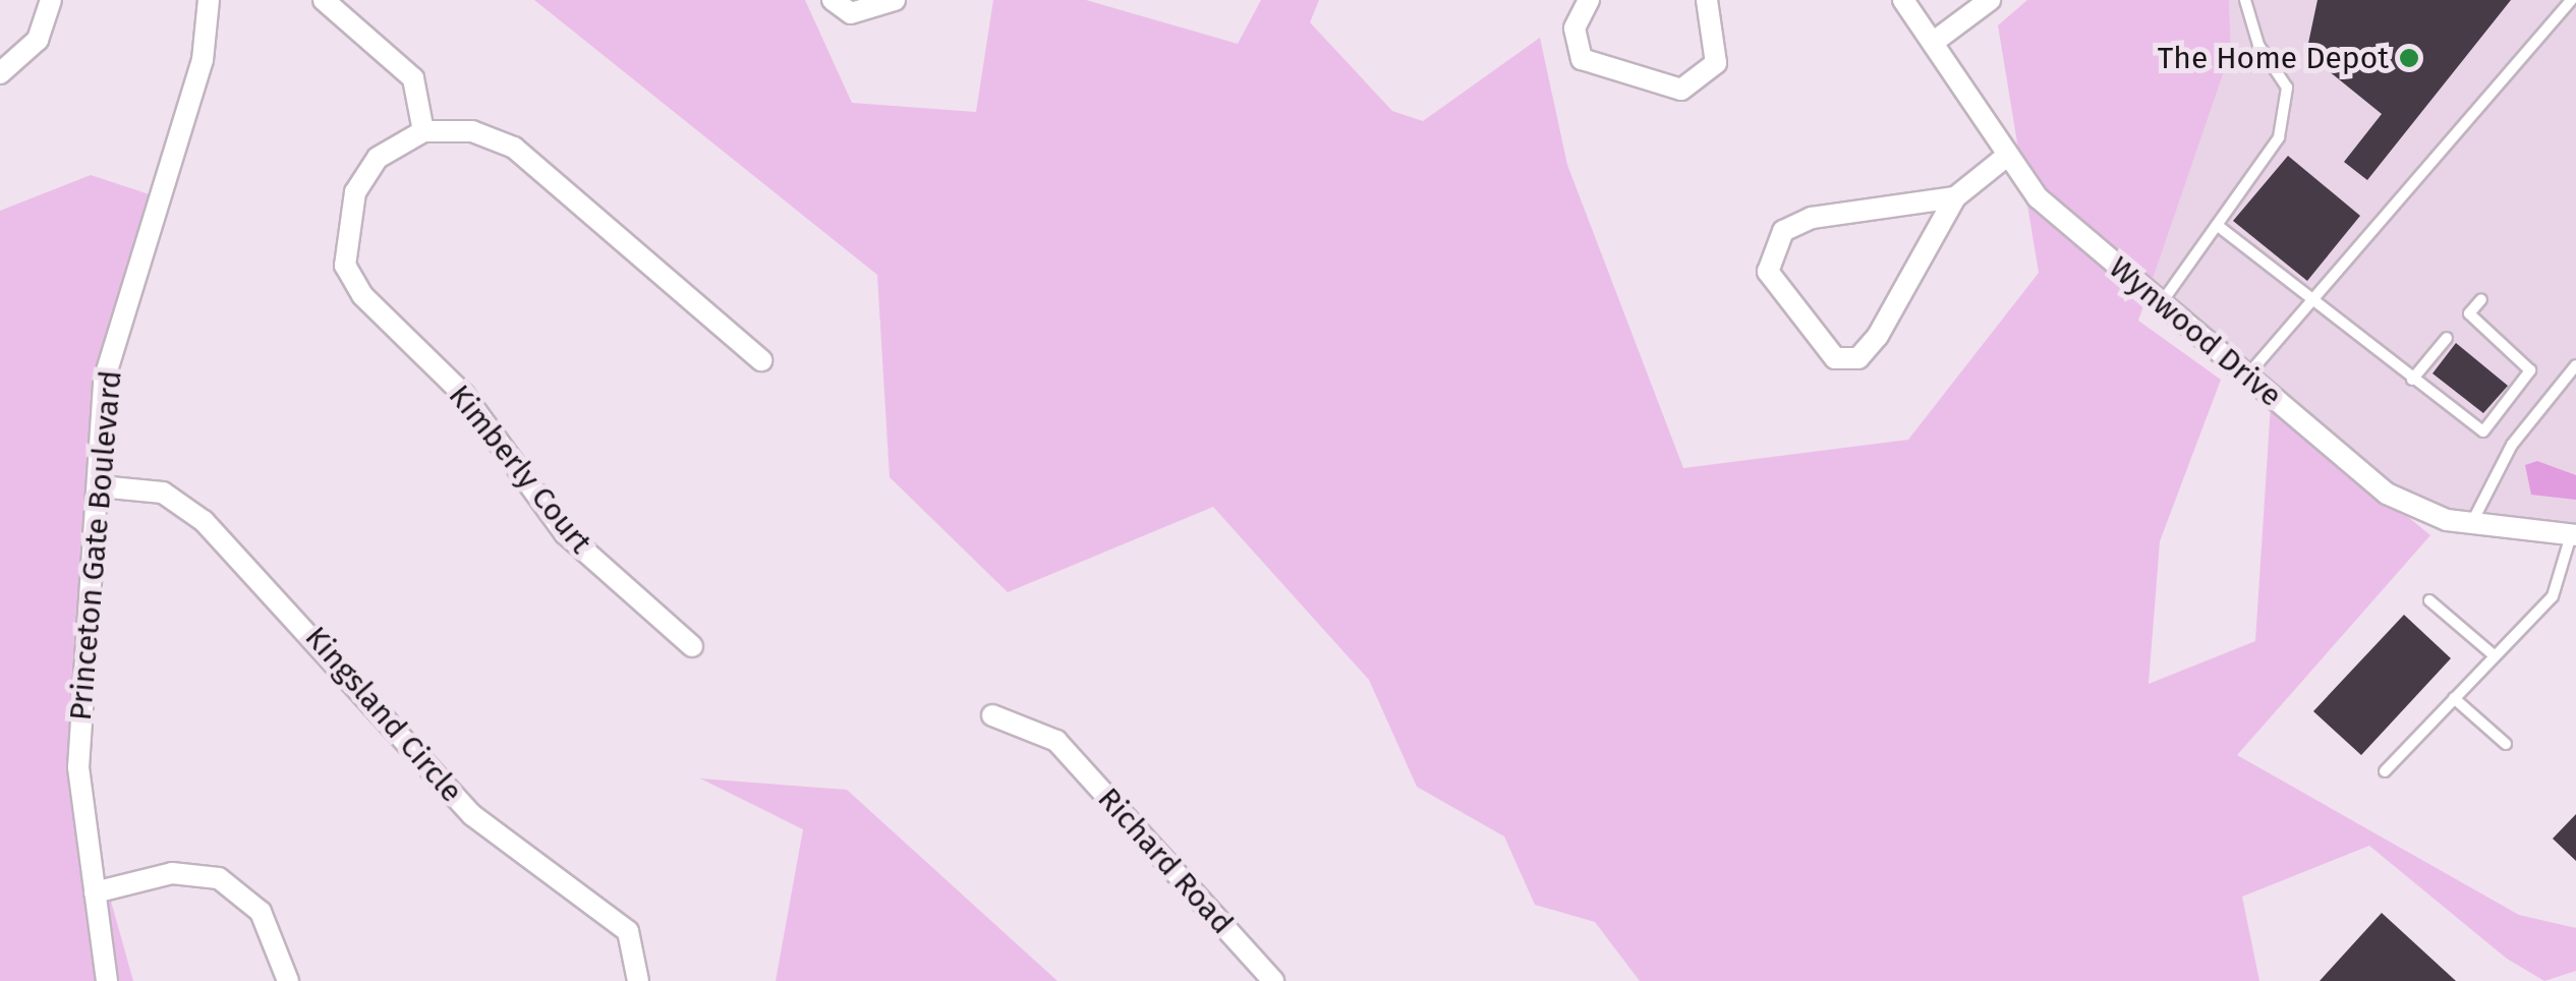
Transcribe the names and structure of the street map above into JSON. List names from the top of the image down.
{
  "streets": {
    "street": [
      "Wynwood Drive",
      "Kimberly Court",
      "Princeton Gate Boulevard",
      "Kingsland Circle",
      "Richard Road"
    ]
  },
  "crossings": [
    ["Princeton Gate Boulevard", "Kingsland Circle"]
  ],
  "places": ["The Home Depot"]
}
